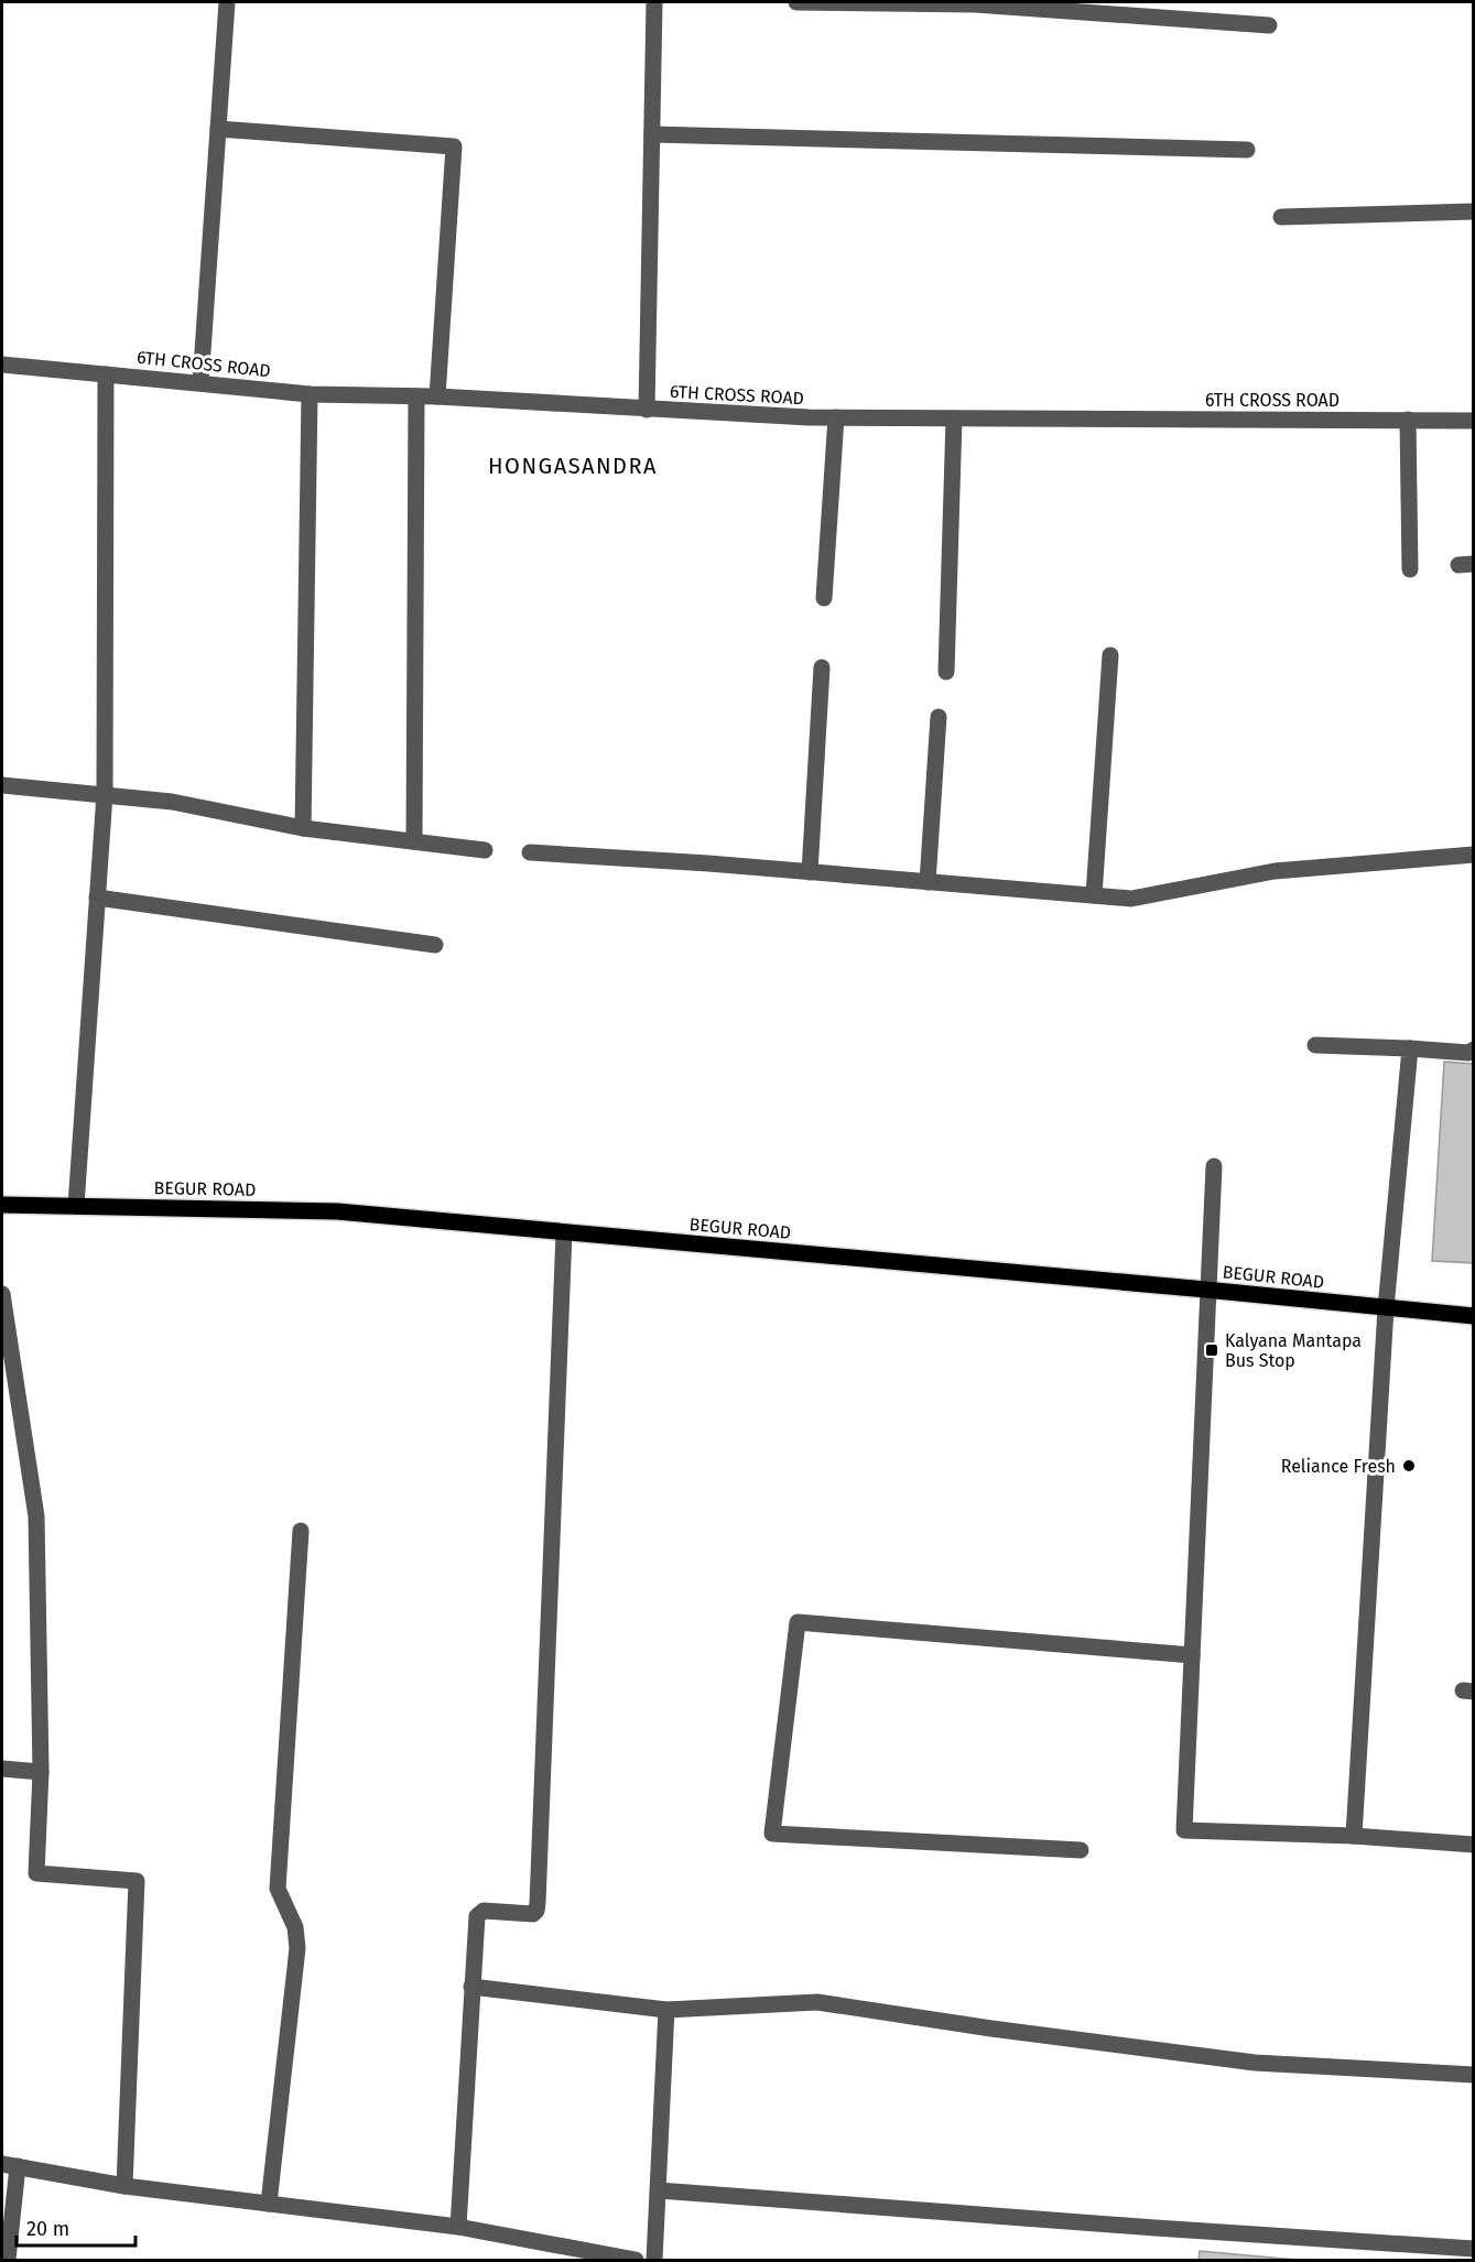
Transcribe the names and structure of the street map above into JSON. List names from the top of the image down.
{
  "streets": {
    "main road": ["BEGUR ROAD"],
    "street": ["6TH CROSS ROAD"]
  },
  "districts": ["HONGASANDRA"],
  "places": {
    "transit": ["Kalyana Mantapa Bus Stop"],
    "other": ["Reliance Fresh"]
  },
  "scale_bar": "20 m"
}
